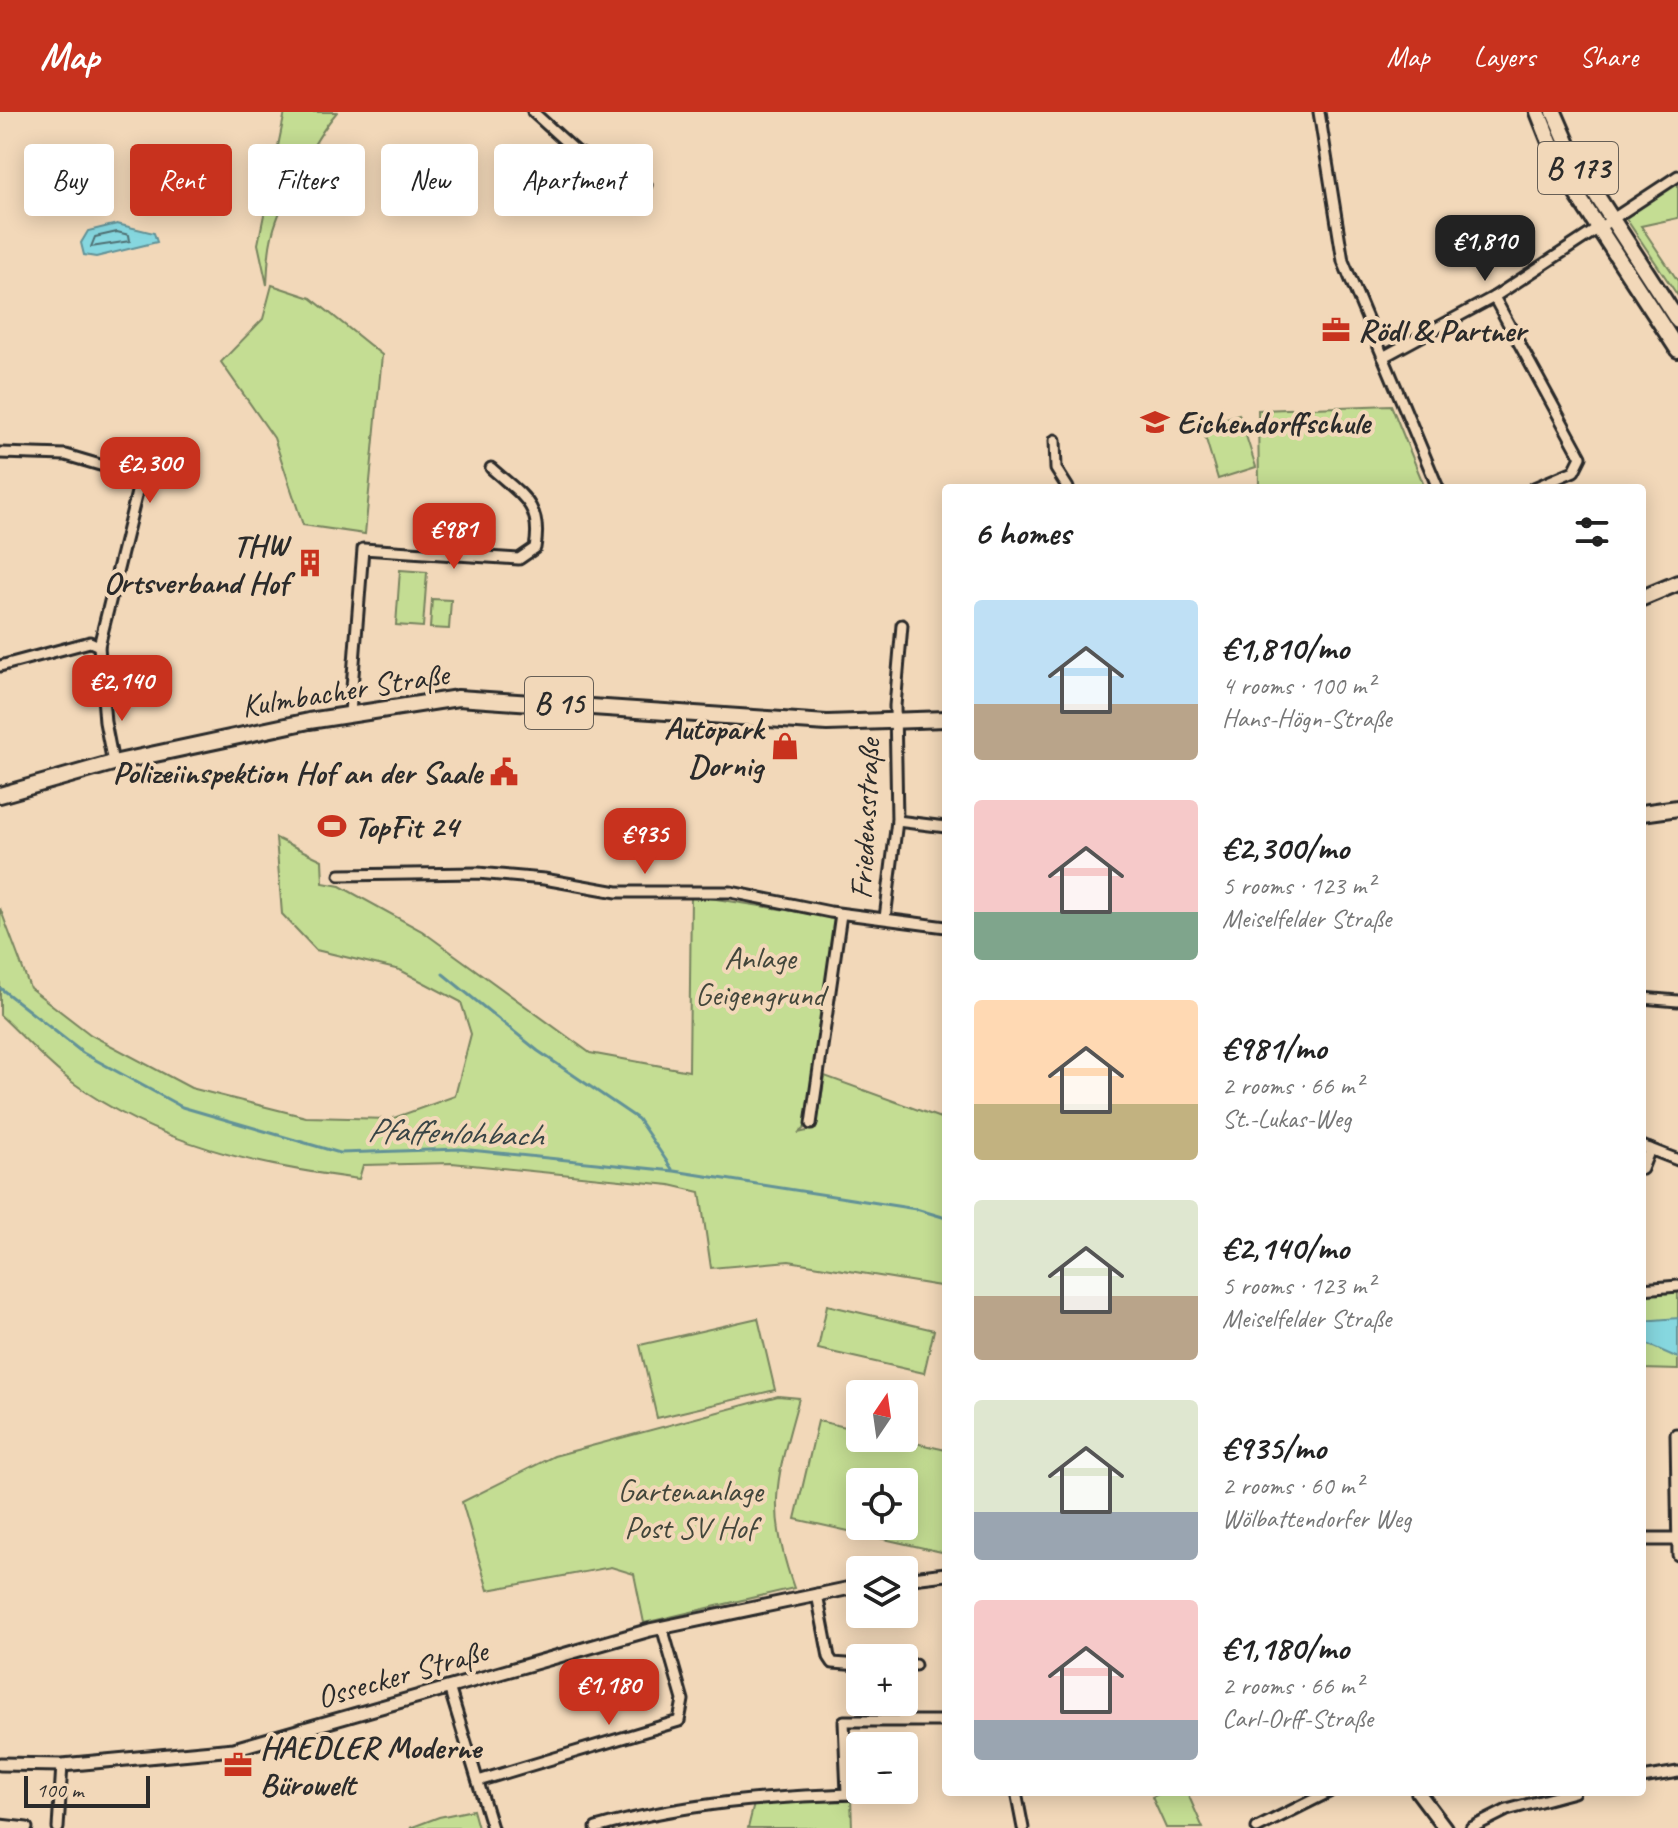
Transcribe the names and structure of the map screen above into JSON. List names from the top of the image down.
{
  "streets": {
    "main road": ["B 173", "Kulmbacher Straße", "B 15"],
    "street": ["Friedensstraße", "Ossecker Straße"]
  },
  "crossings": [
    ["Kulmbacher Straße", "Friedensstraße"]
  ],
  "water": ["Pfaffenlohbach"],
  "parks": ["Anlage Geigengrund", "Gartenanlage Post SV Hof"],
  "places": {
    "office": ["Rödl & Partner", "HAEDLER Moderne Bürowelt"],
    "school or university": ["Eichendorffschule"],
    "building": ["THW Ortsverband Hof"],
    "shop": ["Autopark Dornig"],
    "public building": ["Polizeiinspektion Hof an der Saale"],
    "sports": ["TopFit 24"]
  },
  "scale_bar": "100 m",
  "north": "top",
  "page": {
    "header": "Map",
    "nav": ["Map", "Layers", "Share"],
    "chip": [
      "Buy",
      "Rent",
      "Filters",
      "New",
      "Apartment"
    ],
    "price": [
      "€1,810",
      "€2,300",
      "€981",
      "€2,140",
      "€935",
      "€1,180"
    ],
    "heading": "6 homes",
    "list": [
      {
        "name": "€1,810/mo",
        "note": "4 rooms · 100 m² · Hans-Högn-Straße"
      },
      {
        "name": "€2,300/mo",
        "note": "5 rooms · 123 m² · Meiselfelder Straße"
      },
      {
        "name": "€981/mo",
        "note": "2 rooms · 66 m² · St.-Lukas-Weg"
      },
      {
        "name": "€2,140/mo",
        "note": "5 rooms · 123 m² · Meiselfelder Straße"
      },
      {
        "name": "€935/mo",
        "note": "2 rooms · 60 m² · Wölbattendorfer Weg"
      },
      {
        "name": "€1,180/mo",
        "note": "2 rooms · 66 m² · Carl-Orff-Straße"
      }
    ],
    "map_buttons": ["+", "−"],
    "scale": "100 m"
  }
}
